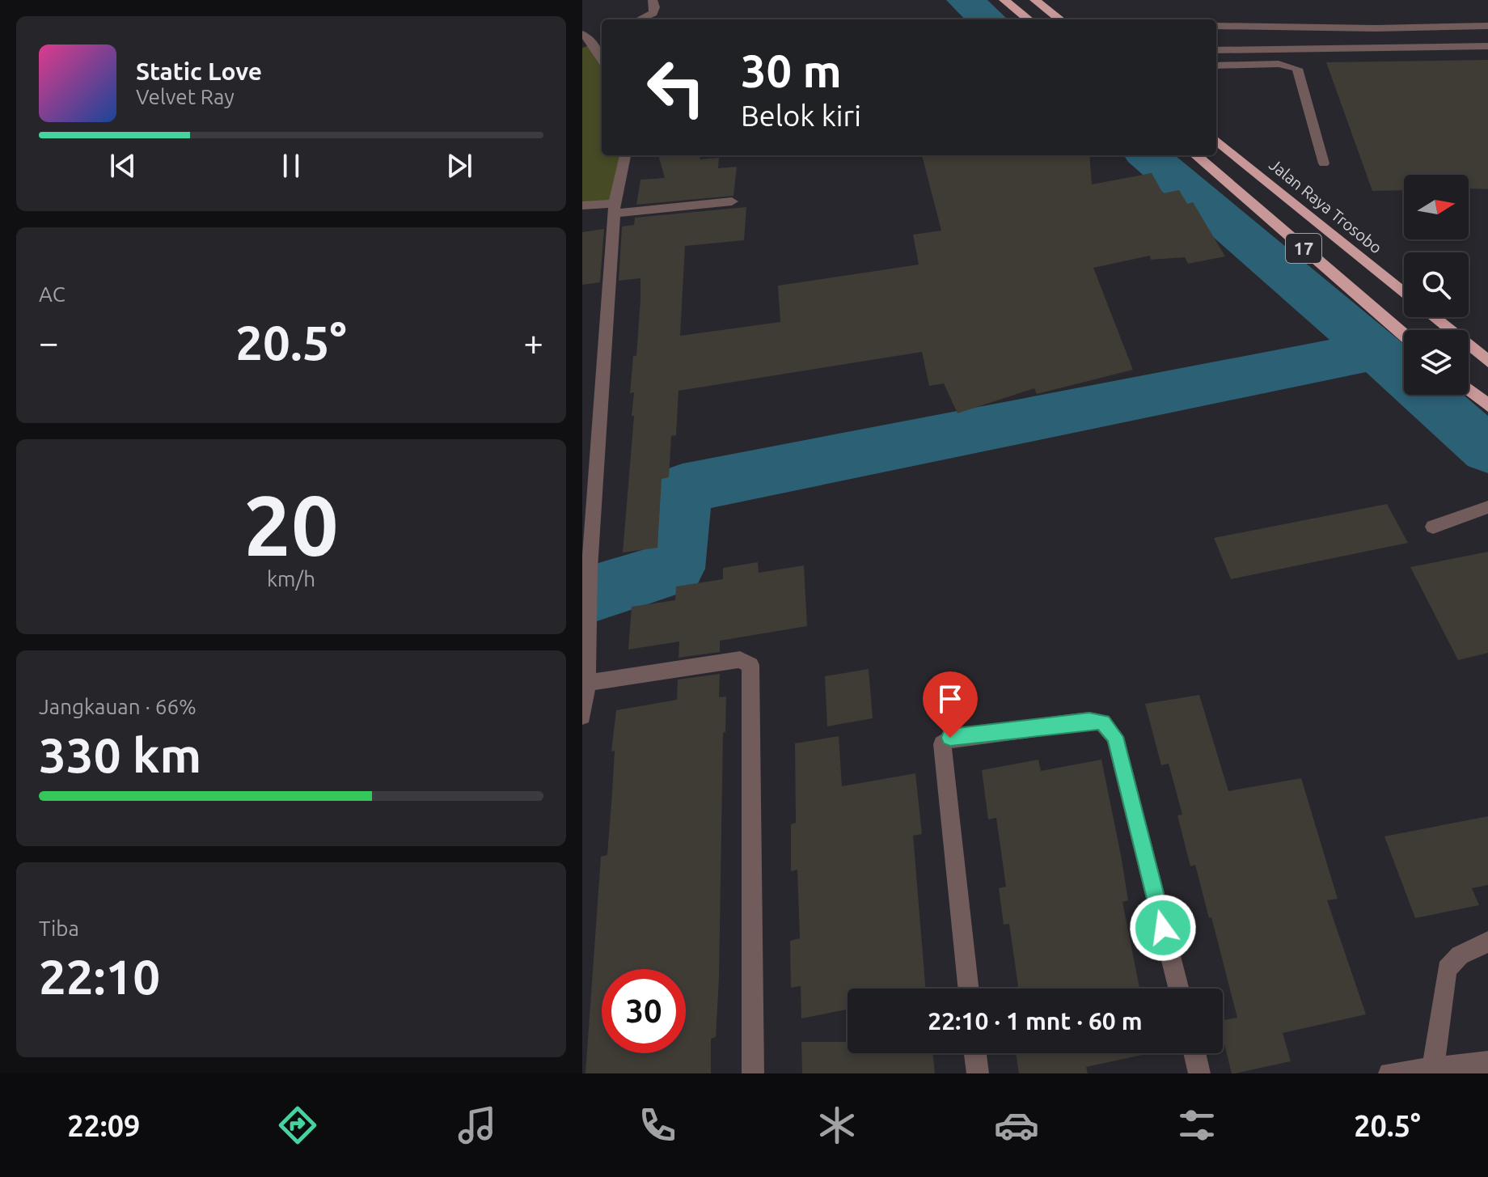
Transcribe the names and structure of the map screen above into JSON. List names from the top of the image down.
{
  "streets": {
    "highway": ["Jalan Raya Trosobo", "17"]
  },
  "north": "right",
  "page": {
    "turn": ["30 m", "Belok kiri"],
    "song": ["Static Love", "Velvet Ray"],
    "tile": [
      "AC",
      ["20", "km/h"],
      ["Jangkauan · 66%", "330 km"],
      ["Tiba", "22:10"]
    ],
    "heat": ["−", "20.5°", "+"],
    "limit": "30",
    "trip": "22:10 · 1 mnt · 60 m",
    "tabs": ["22:09", "20.5°"]
  }
}
